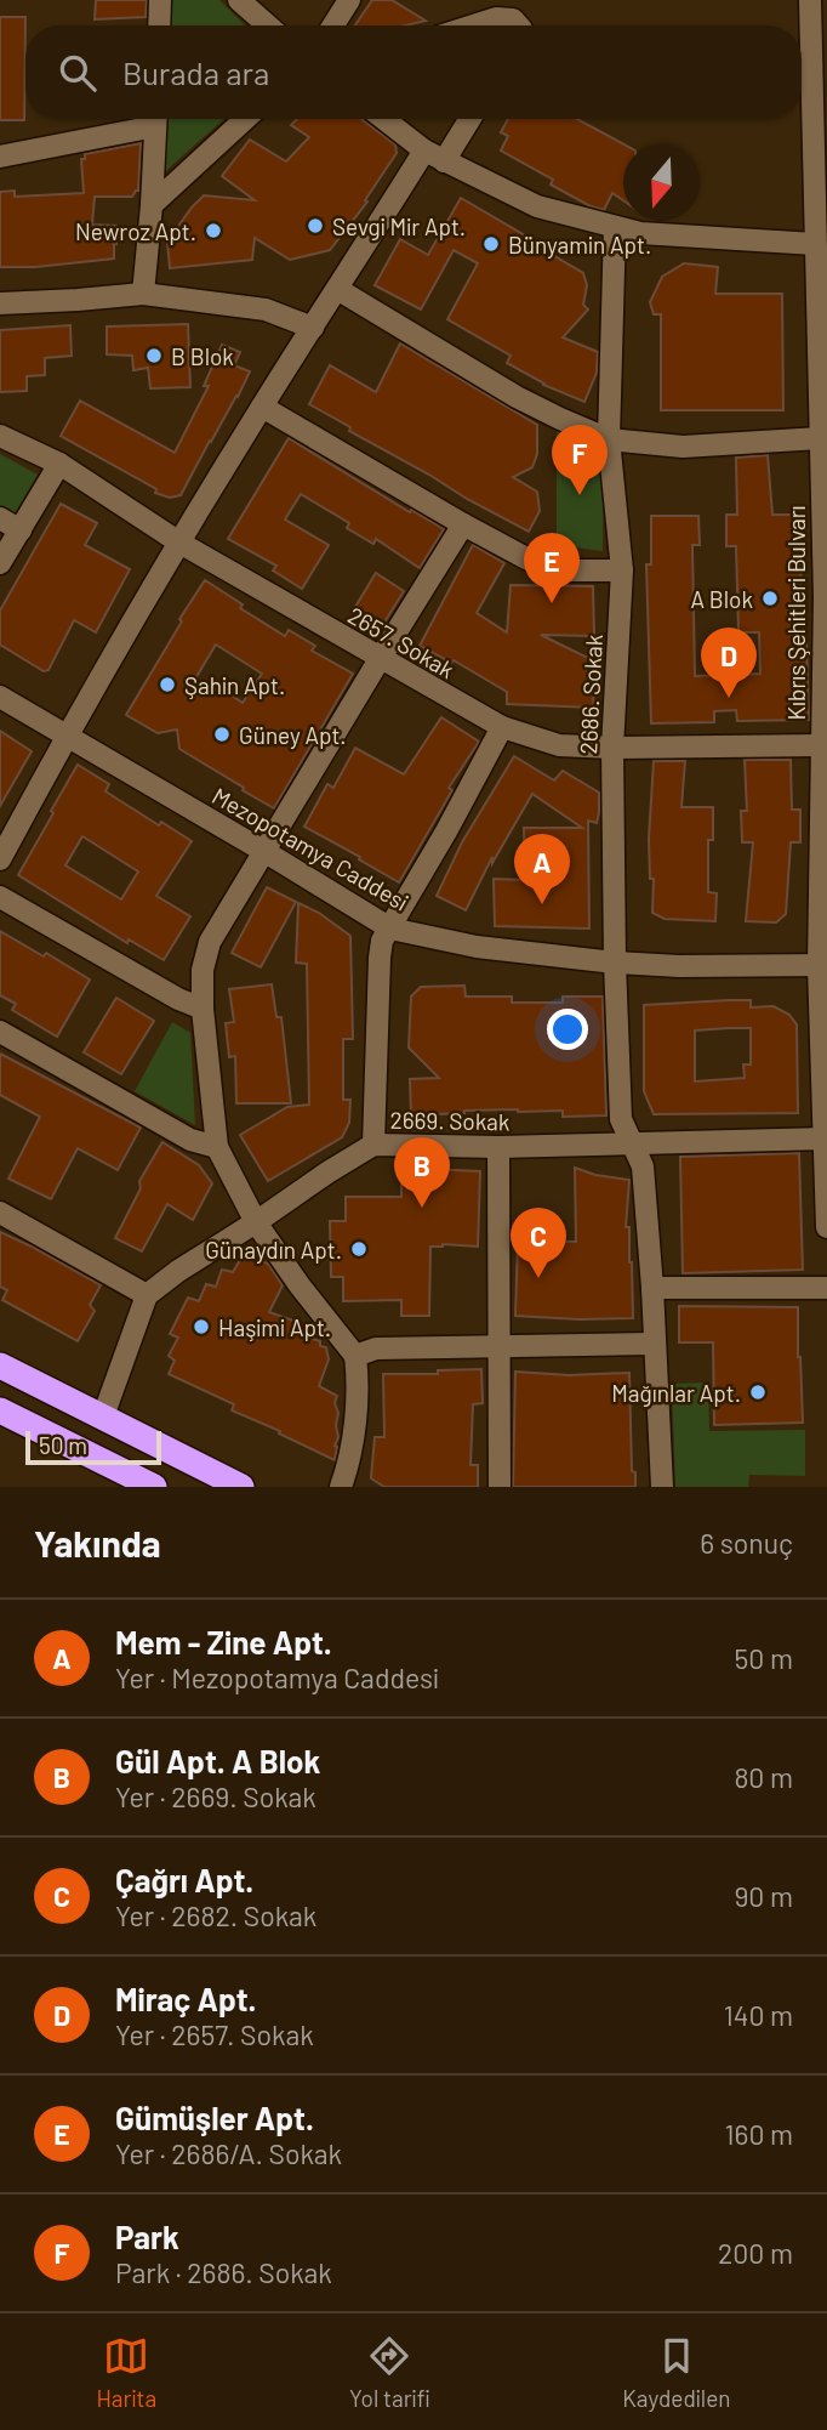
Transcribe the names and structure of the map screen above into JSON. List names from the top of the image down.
{
  "streets": {
    "street": [
      "Kıbrıs Şehitleri Bulvarı",
      "2657. Sokak",
      "2686. Sokak",
      "Mezopotamya Caddesi",
      "2669. Sokak"
    ]
  },
  "crossings": [
    ["Kıbrıs Şehitleri Bulvarı", "2657. Sokak"],
    ["Kıbrıs Şehitleri Bulvarı", "Mezopotamya Caddesi"],
    ["Kıbrıs Şehitleri Bulvarı", "2669. Sokak"],
    ["2657. Sokak", "2686. Sokak"],
    ["2686. Sokak", "Mezopotamya Caddesi"],
    ["2686. Sokak", "2669. Sokak"]
  ],
  "places": [
    "Sevgi Mir Apt.",
    "Newroz Apt.",
    "Bünyamin Apt.",
    "B Blok",
    "A Blok",
    "Şahin Apt.",
    "Güney Apt.",
    "Günaydın Apt.",
    "Haşimi Apt.",
    "Mağınlar Apt."
  ],
  "scale_bar": "50 m",
  "north": "bottom",
  "page": {
    "search": "Burada ara",
    "pins": [
      "F",
      "E",
      "D",
      "A",
      "B",
      "C"
    ],
    "scale": "50 m",
    "heading": ["Yakında", "6 sonuç"],
    "list": [
      {
        "mark": "A",
        "name": "Mem - Zine Apt.",
        "note": "Yer · Mezopotamya Caddesi",
        "value": "50 m"
      },
      {
        "mark": "B",
        "name": "Gül Apt. A Blok",
        "note": "Yer · 2669. Sokak",
        "value": "80 m"
      },
      {
        "mark": "C",
        "name": "Çağrı Apt.",
        "note": "Yer · 2682. Sokak",
        "value": "90 m"
      },
      {
        "mark": "D",
        "name": "Miraç Apt.",
        "note": "Yer · 2657. Sokak",
        "value": "140 m"
      },
      {
        "mark": "E",
        "name": "Gümüşler Apt.",
        "note": "Yer · 2686/A. Sokak",
        "value": "160 m"
      },
      {
        "mark": "F",
        "name": "Park",
        "note": "Park · 2686. Sokak",
        "value": "200 m"
      }
    ],
    "nav": ["Harita", "Yol tarifi", "Kaydedilen"]
  }
}
